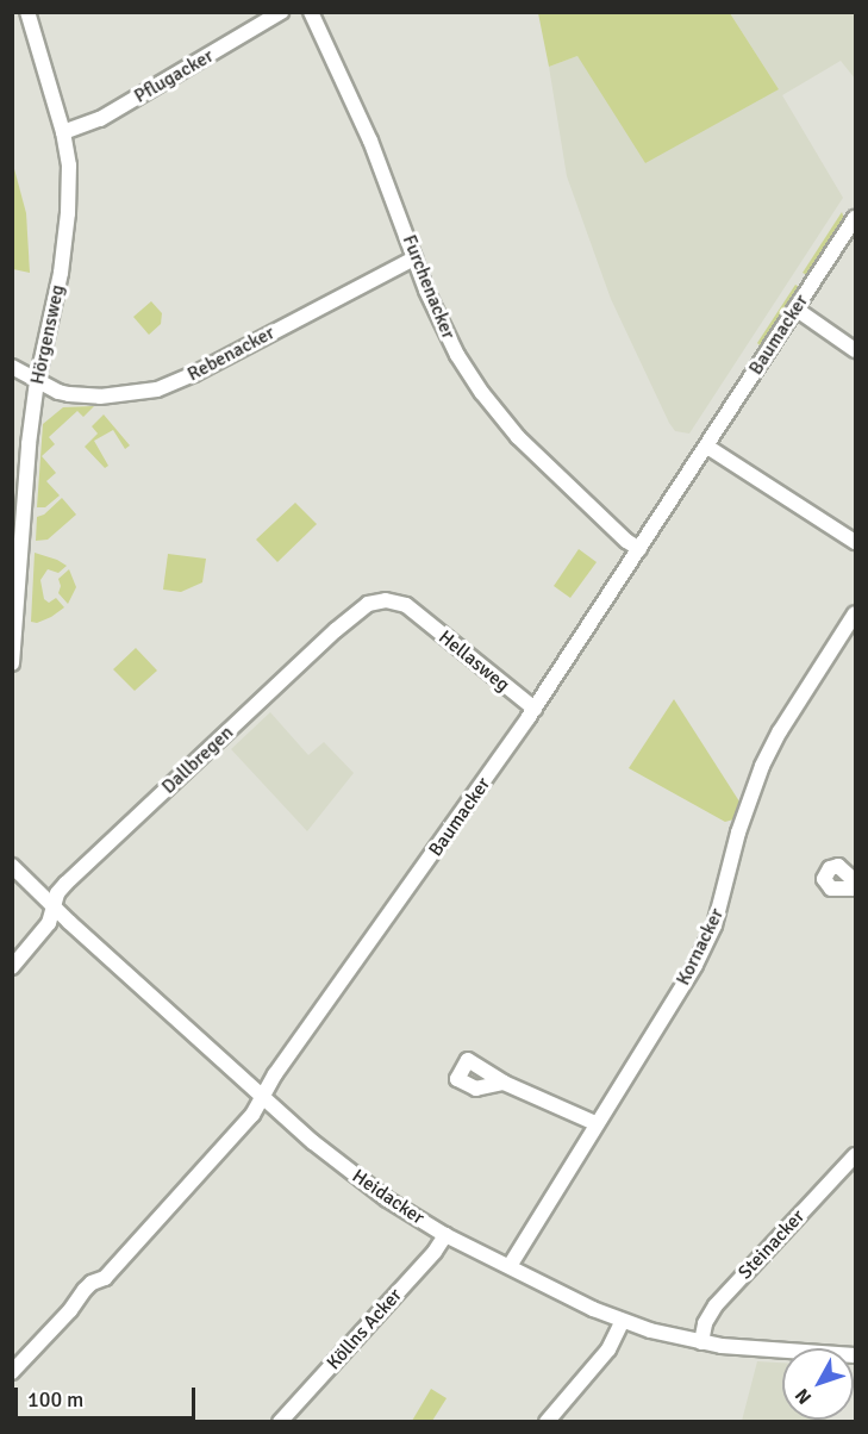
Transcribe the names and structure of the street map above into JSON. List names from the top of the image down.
{
  "streets": {
    "street": [
      "Pflugacker",
      "Furchenacker",
      "Hörgensweg",
      "Baumacker",
      "Rebenacker",
      "Hellasweg",
      "Dallbregen",
      "Kornacker",
      "Heidacker",
      "Steinacker",
      "Köllns Acker"
    ]
  },
  "crossings": [
    ["Pflugacker", "Hörgensweg"],
    ["Furchenacker", "Baumacker"],
    ["Furchenacker", "Rebenacker"],
    ["Hörgensweg", "Rebenacker"],
    ["Baumacker", "Hellasweg"],
    ["Baumacker", "Heidacker"],
    ["Hellasweg", "Dallbregen"],
    ["Dallbregen", "Heidacker"],
    ["Kornacker", "Heidacker"],
    ["Heidacker", "Steinacker"],
    ["Heidacker", "Köllns Acker"]
  ],
  "scale_bar": "100 m",
  "north": "bottom left"
}
